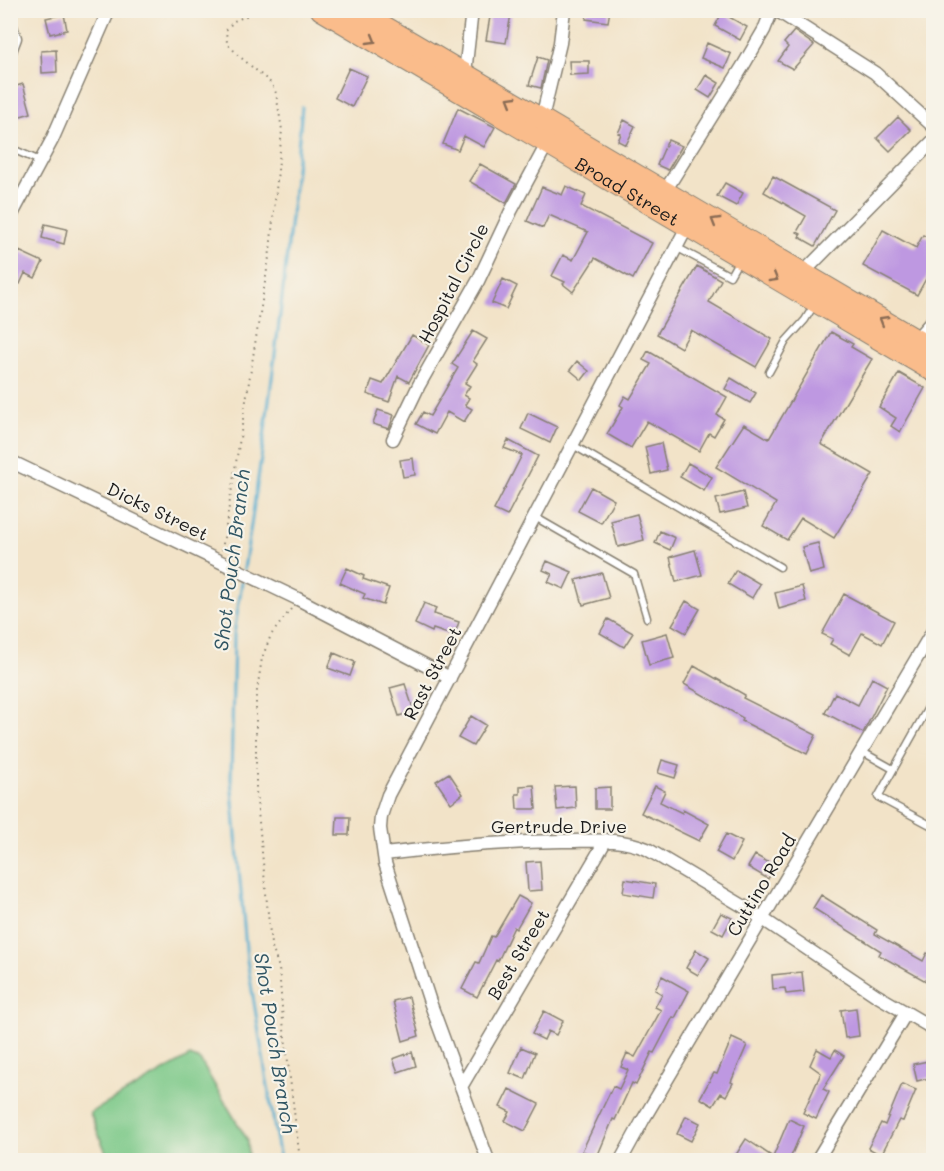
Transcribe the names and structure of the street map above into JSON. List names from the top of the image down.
{
  "streets": {
    "main road": ["Broad Street"],
    "street": [
      "Hospital Circle",
      "Dicks Street",
      "Rast Street",
      "Gertrude Drive",
      "Cuttino Road",
      "Best Street"
    ]
  },
  "crossings": [
    ["Broad Street", "Hospital Circle"],
    ["Broad Street", "Rast Street"],
    ["Dicks Street", "Rast Street"],
    ["Rast Street", "Gertrude Drive"],
    ["Rast Street", "Best Street"],
    ["Gertrude Drive", "Cuttino Road"],
    ["Gertrude Drive", "Best Street"]
  ],
  "water": ["Shot Pouch Branch"]
}
